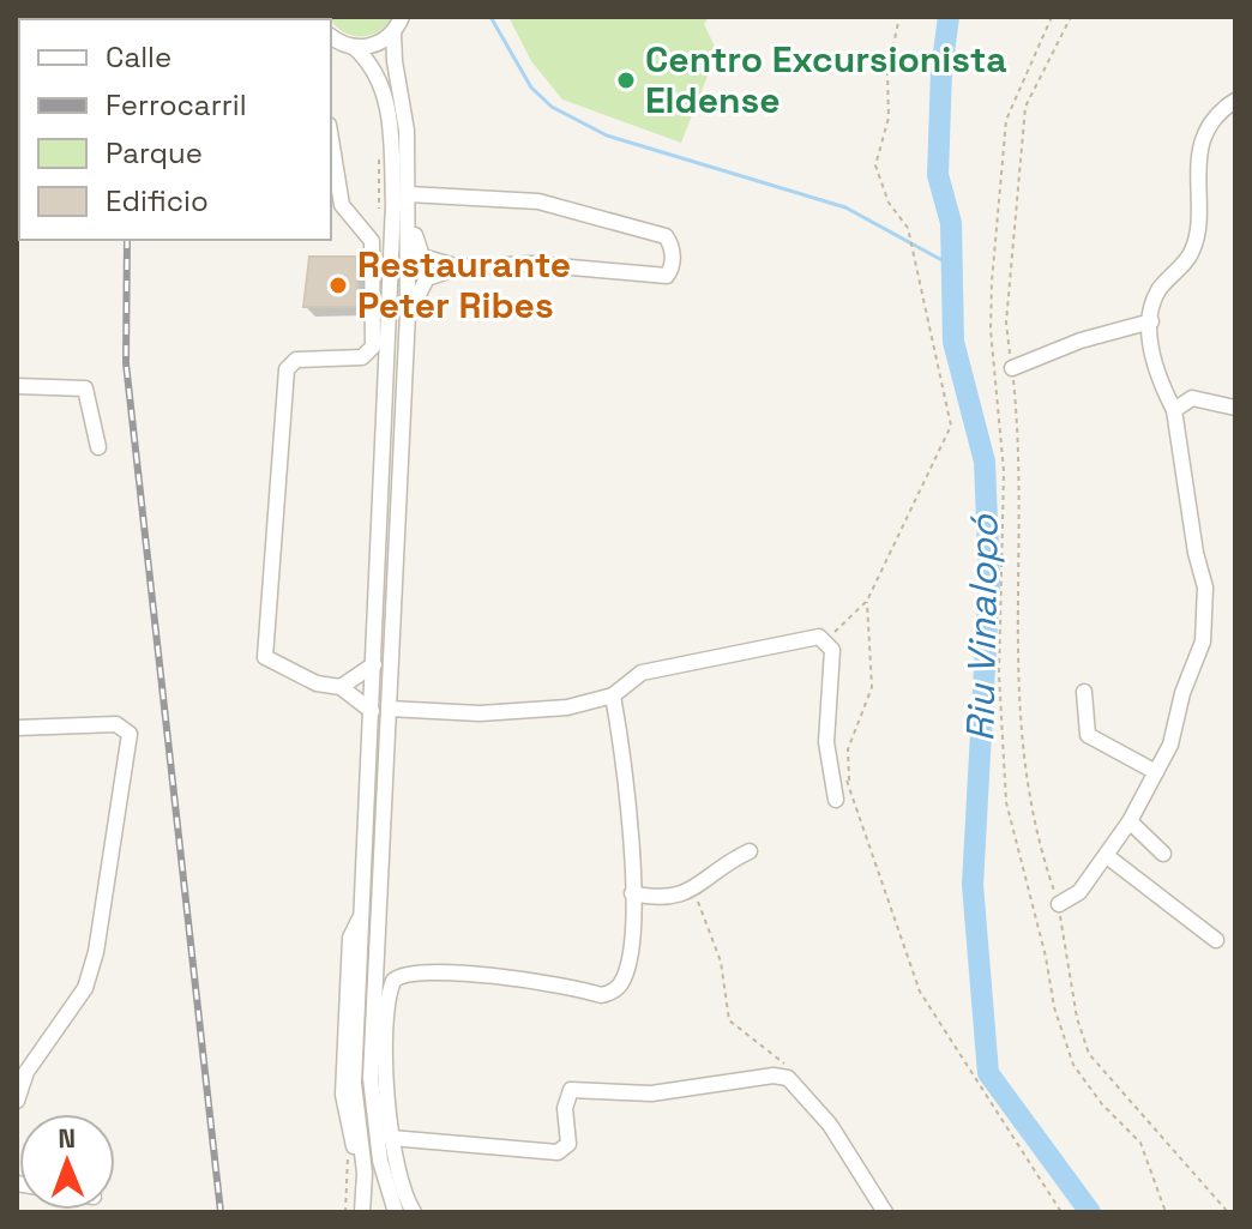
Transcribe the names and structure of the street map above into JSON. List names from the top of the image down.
{
  "water": ["Riu Vinalopó"],
  "places": ["Centro Excursionista Eldense", "Restaurante Peter Ribes"],
  "legend": [
    "Calle",
    "Ferrocarril",
    "Parque",
    "Edificio"
  ],
  "north": "top"
}
